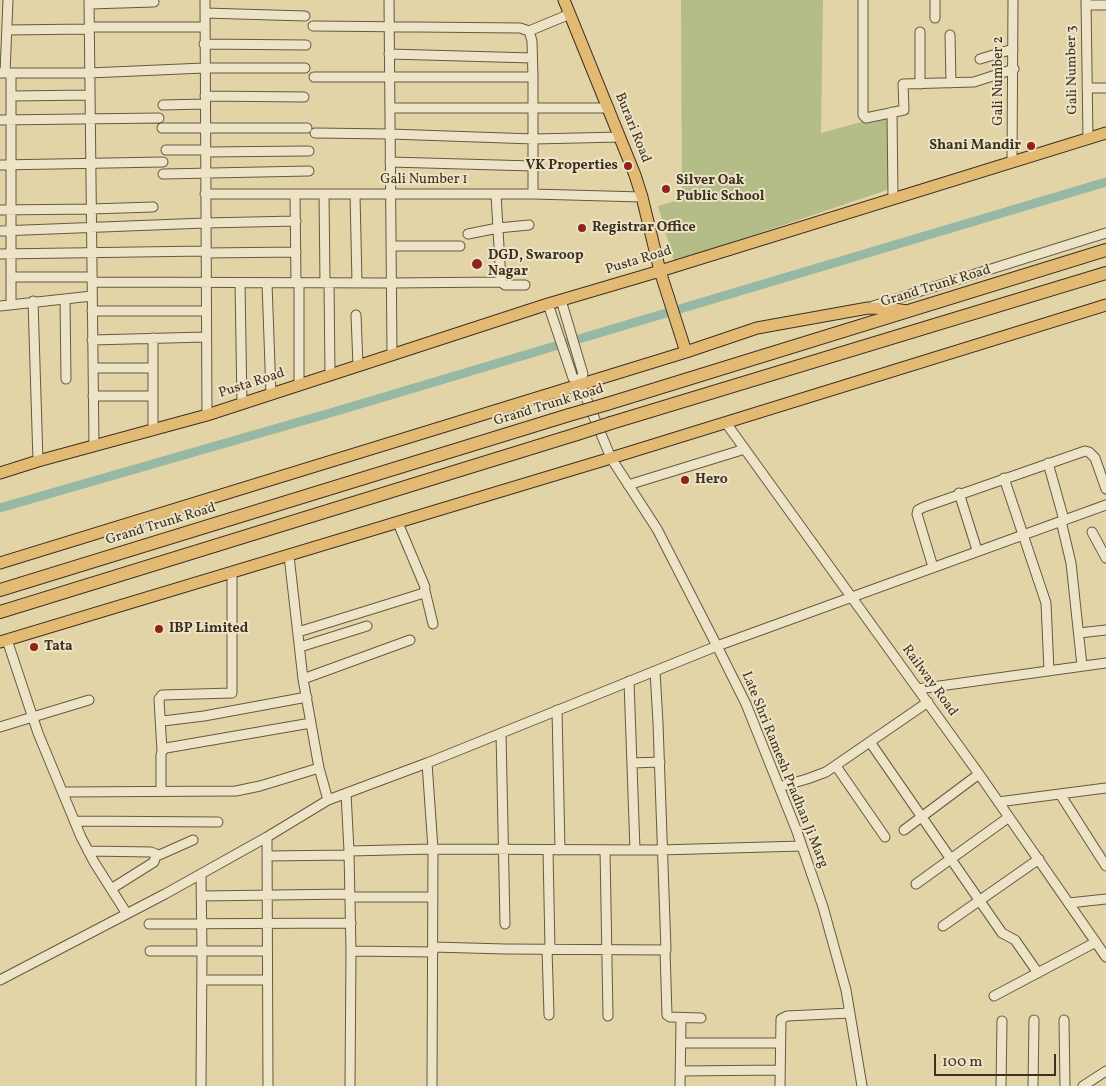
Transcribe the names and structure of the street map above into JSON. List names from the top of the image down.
{
  "streets": {
    "highway": ["Grand Trunk Road"],
    "main road": ["Burari Road", "Pusta Road"],
    "street": [
      "Gali Number 3",
      "Gali Number 2",
      "Gali Number 1",
      "Railway Road",
      "Late Shri Ramesh Pradhan Ji Marg"
    ]
  },
  "crossings": [
    ["Gali Number 3", "Pusta Road"],
    ["Gali Number 2", "Pusta Road"],
    ["Burari Road", "Gali Number 1"],
    ["Burari Road", "Pusta Road"]
  ],
  "places": [
    "Shani Mandir",
    "VK Properties",
    "Silver Oak Public School",
    "Registrar Office",
    "DGD, Swaroop Nagar",
    "Hero",
    "IBP Limited",
    "Tata"
  ],
  "scale_bar": "100 m"
}
